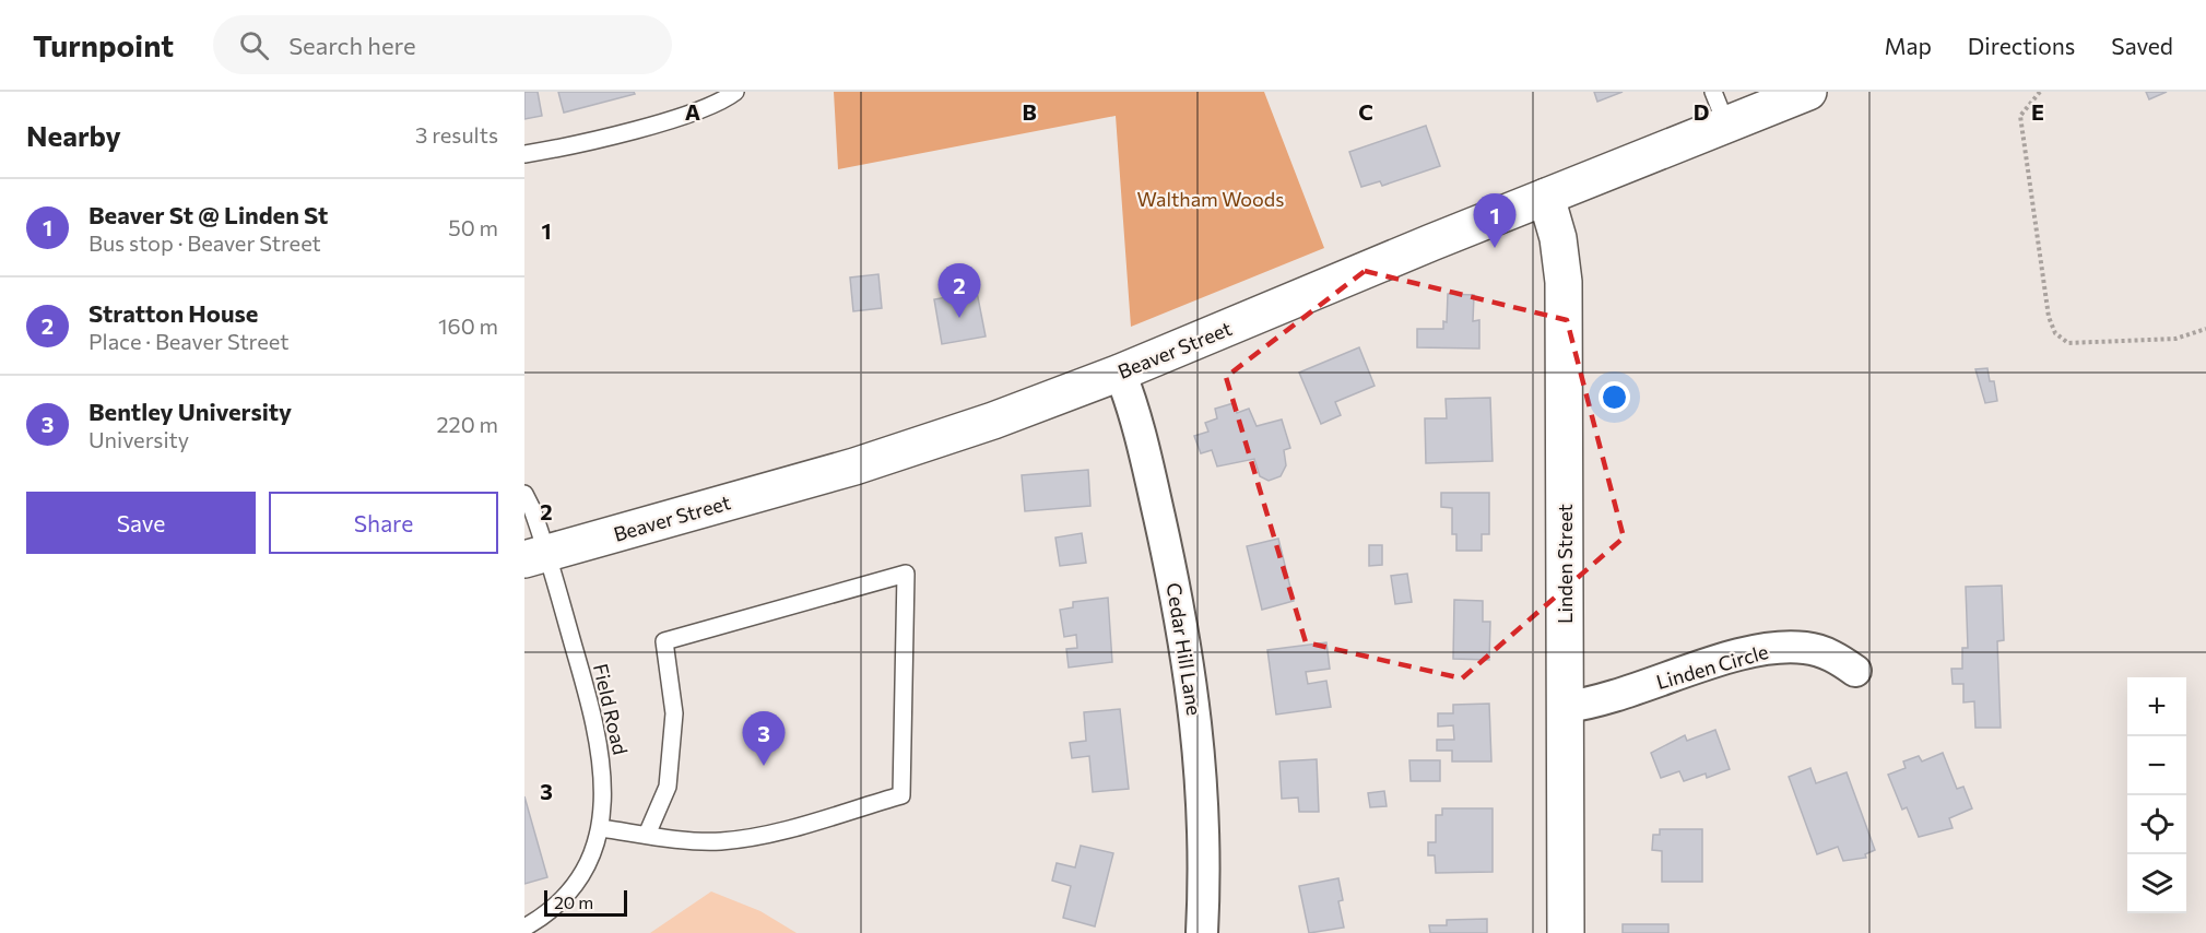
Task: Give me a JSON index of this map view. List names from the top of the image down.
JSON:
{
  "streets": {
    "main road": ["Beaver Street", "Linden Street"],
    "street": ["Cedar Hill Lane", "Linden Circle"],
    "lane": ["Field Road"]
  },
  "crossings": [
    ["Beaver Street", "Linden Street"],
    ["Beaver Street", "Cedar Hill Lane"],
    ["Beaver Street", "Field Road"],
    ["Linden Street", "Linden Circle"]
  ],
  "parks": ["Waltham Woods"],
  "scale_bar": "20 m",
  "page": {
    "header": "Turnpoint",
    "search": "Search here",
    "nav": ["Map", "Directions", "Saved"],
    "heading": ["Nearby", "3 results"],
    "list": [
      {
        "mark": "1",
        "name": "Beaver St @ Linden St",
        "note": "Bus stop · Beaver Street",
        "value": "50 m"
      },
      {
        "mark": "2",
        "name": "Stratton House",
        "note": "Place · Beaver Street",
        "value": "160 m"
      },
      {
        "mark": "3",
        "name": "Bentley University",
        "note": "University",
        "value": "220 m"
      }
    ],
    "pins": ["1", "2", "3"],
    "buttons": ["Save", "Share"],
    "map_buttons": ["+", "−"],
    "scale": "20 m"
  },
  "grid": {
    "columns": [
      "A",
      "B",
      "C",
      "D",
      "E"
    ],
    "rows": ["1", "2", "3"]
  }
}
